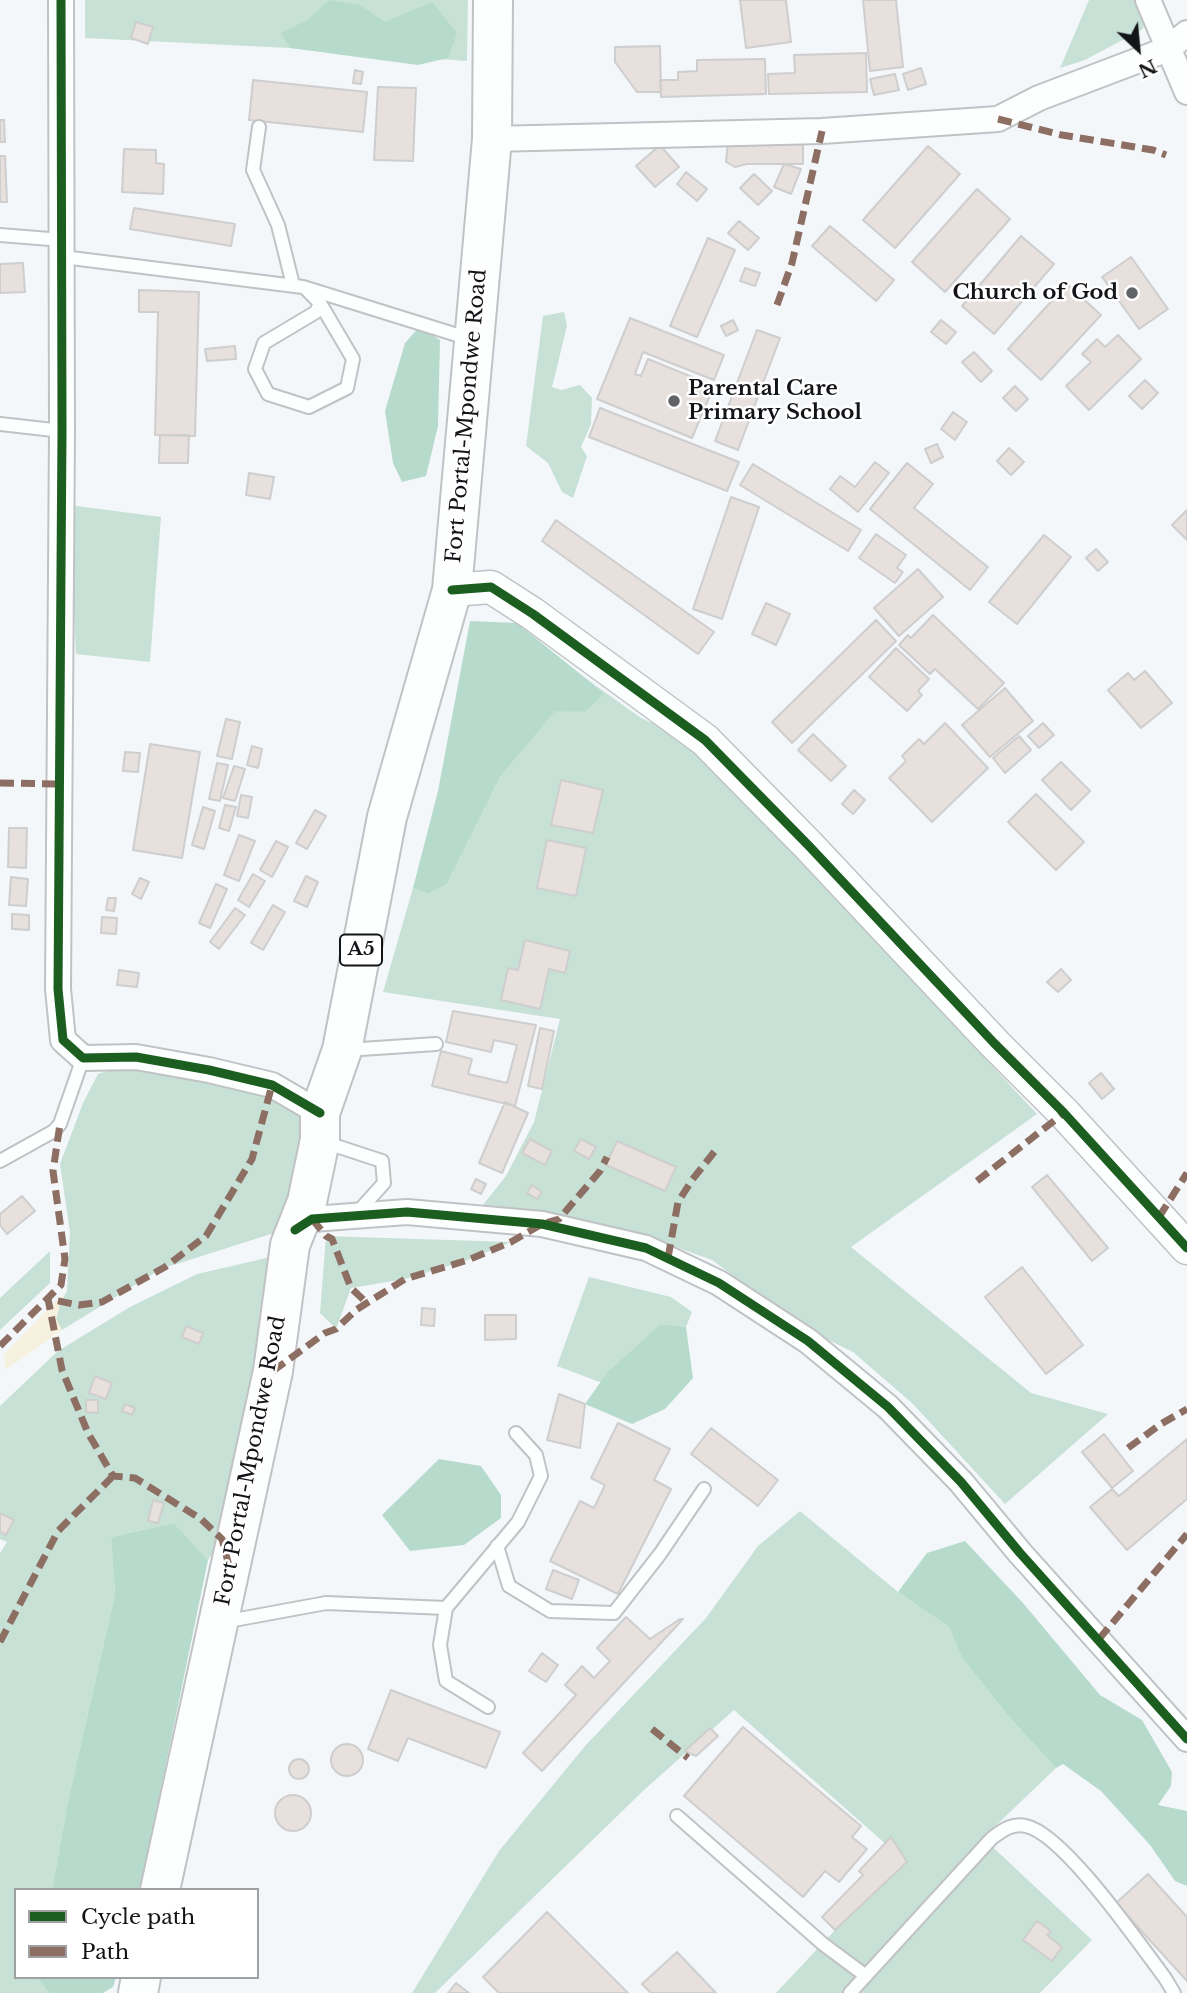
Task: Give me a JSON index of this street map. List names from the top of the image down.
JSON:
{
  "streets": {
    "highway": ["Fort Portal-Mpondwe Road", "A5"]
  },
  "places": ["Church of God", "Parental Care Primary School"],
  "legend": ["Cycle path", "Path"],
  "north": "bottom right"
}
